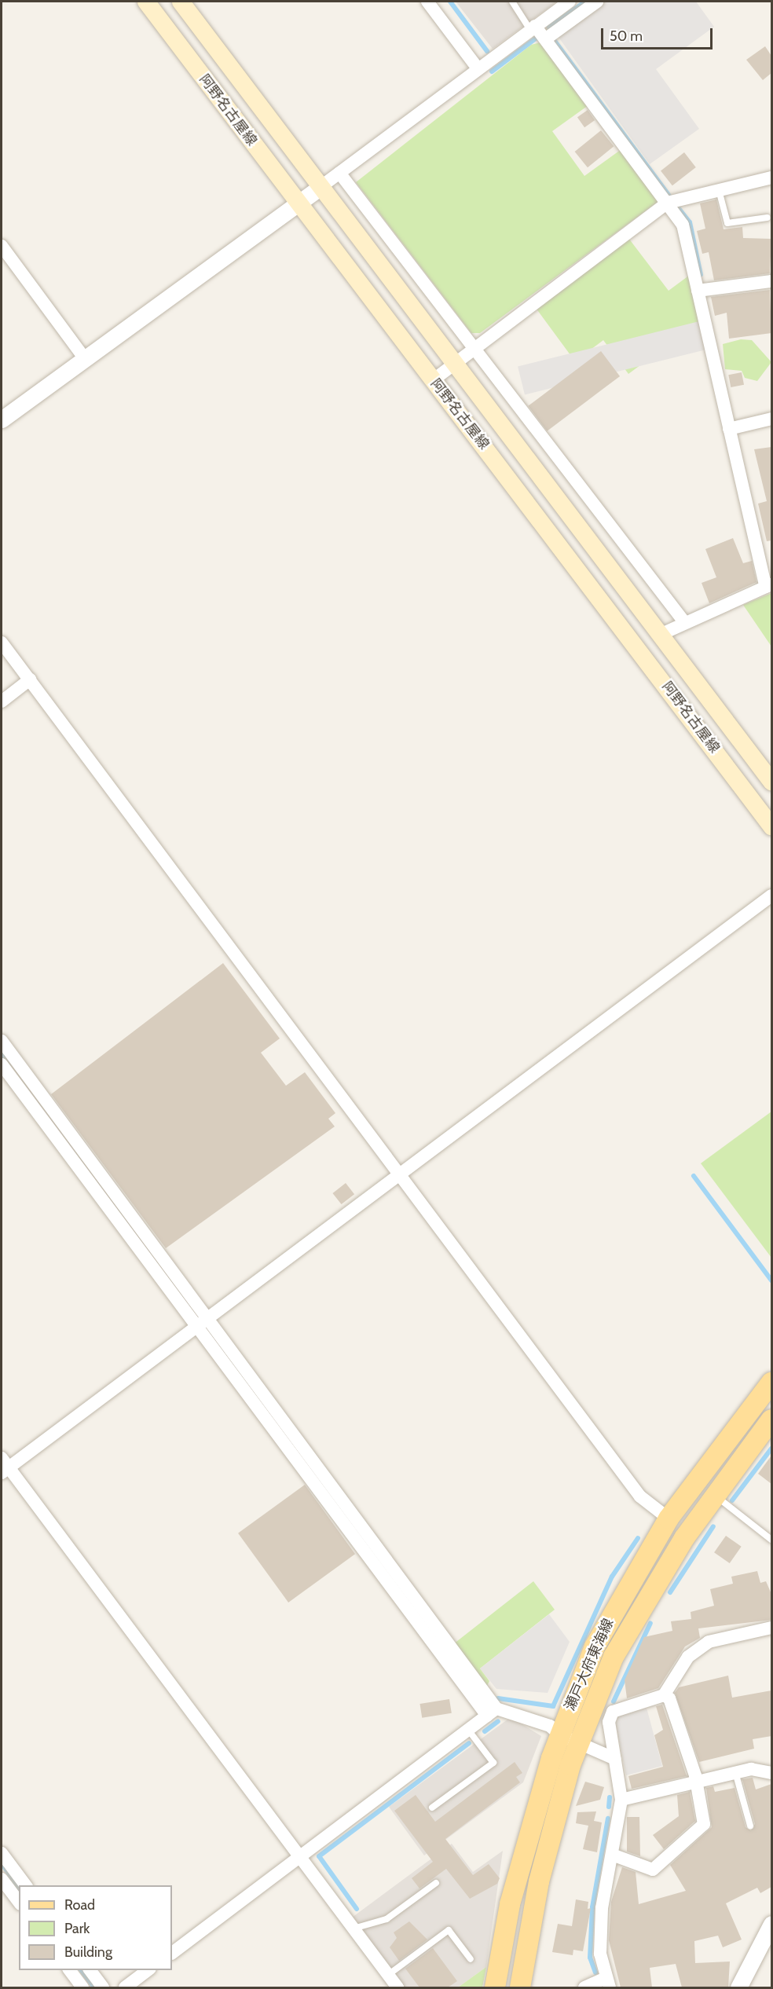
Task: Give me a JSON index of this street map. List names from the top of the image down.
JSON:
{
  "streets": {
    "main road": ["阿野名古屋線", "瀬戸大府東海線"]
  },
  "legend": ["Road", "Park", "Building"],
  "scale_bar": "50 m"
}
